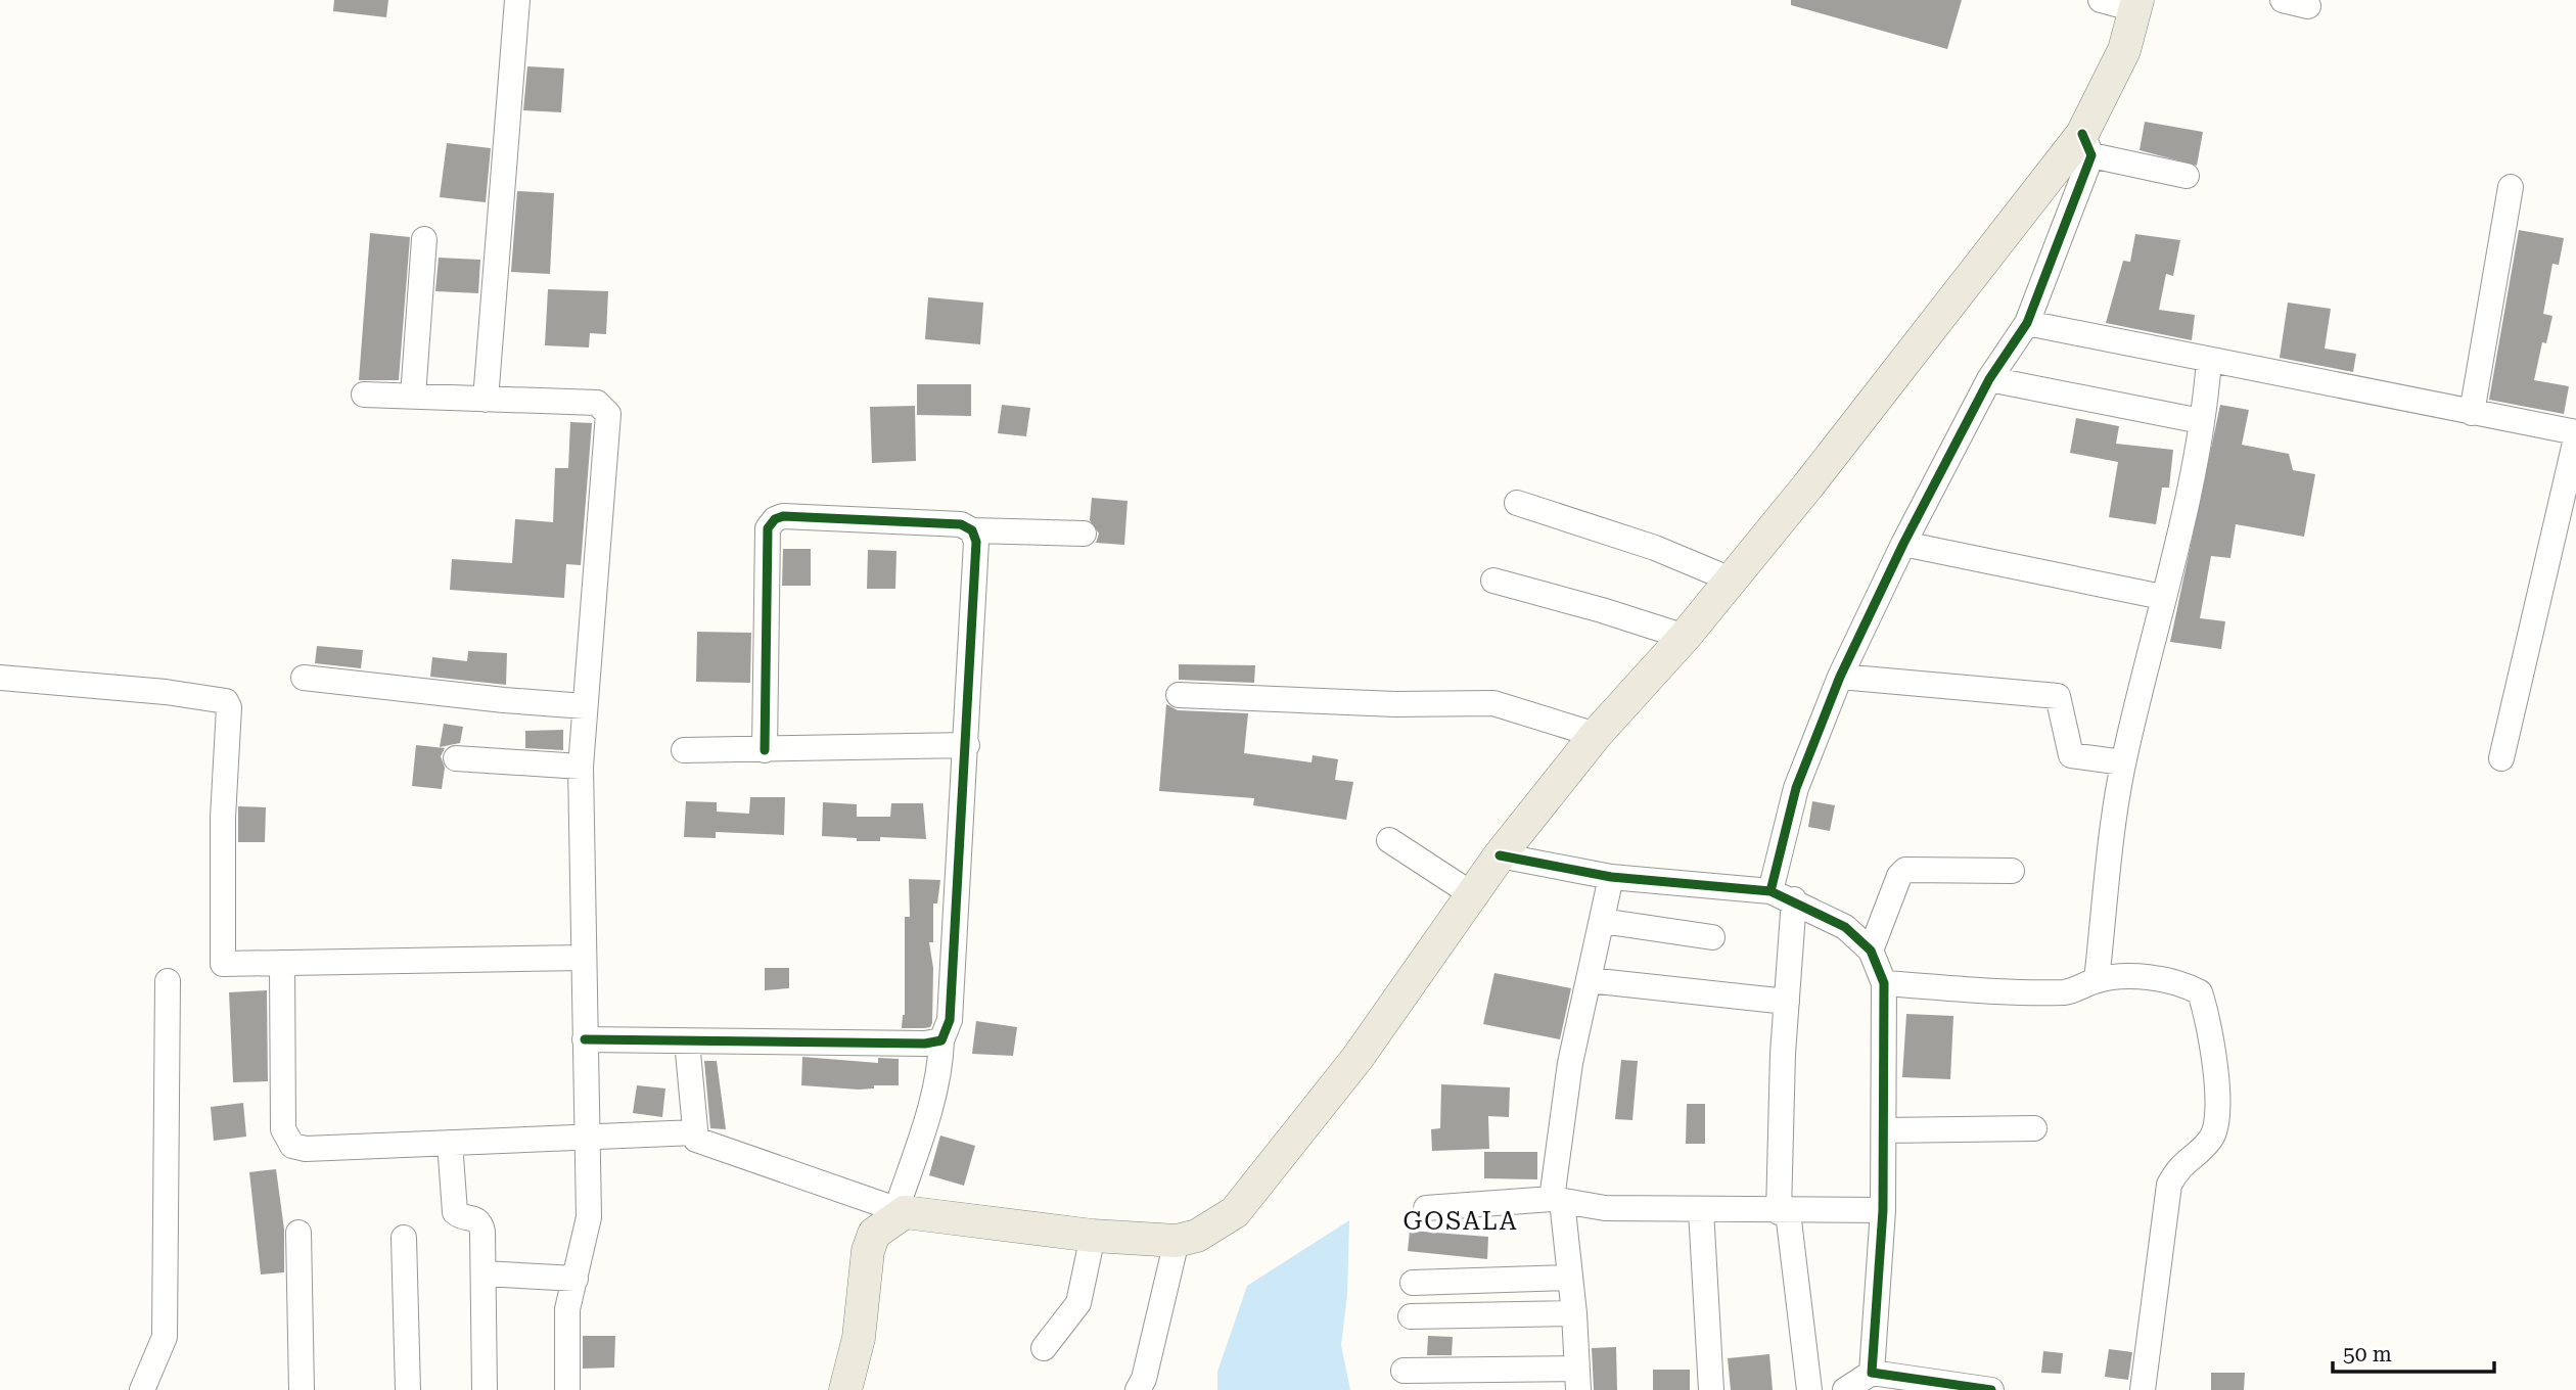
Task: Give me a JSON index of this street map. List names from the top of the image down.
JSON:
{
  "districts": ["GOSALA"],
  "scale_bar": "50 m"
}
